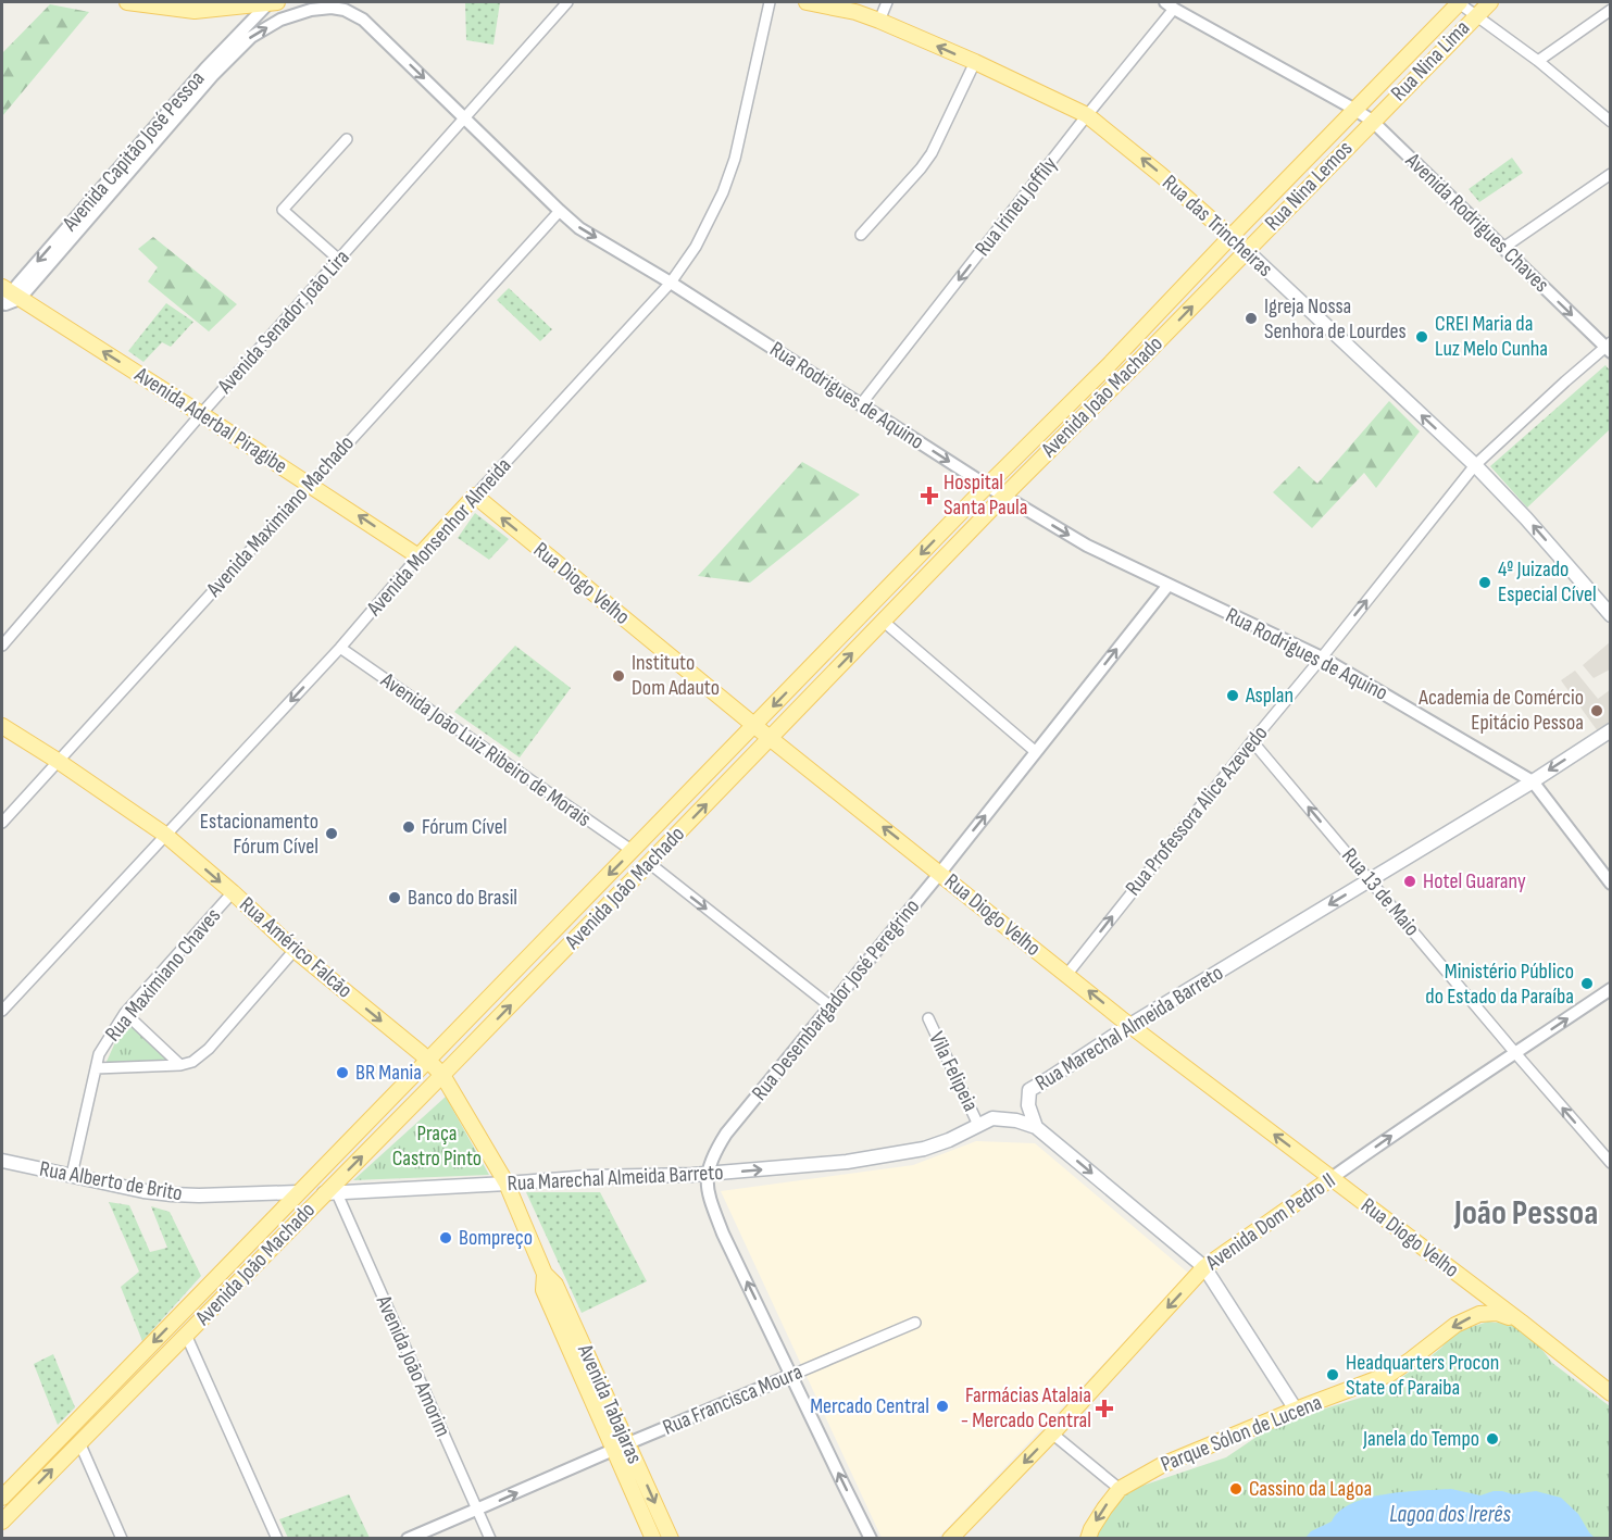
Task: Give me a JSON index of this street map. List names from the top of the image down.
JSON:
{
  "streets": {
    "main road": [
      "Rua Nina Lima",
      "Rua Nina Lemos",
      "Rua das Trincheiras",
      "Avenida João Machado",
      "Avenida Aderbal Piragibe",
      "Avenida Monsenhor Almeida",
      "Rua Diogo Velho",
      "Rua Américo Falcão",
      "Rua Marechal Almeida Barreto",
      "Rua Alberto de Brito",
      "Avenida Dom Pedro II",
      "Avenida Tabajaras",
      "Parque Sólon de Lucena"
    ],
    "street": [
      "Avenida Capitão José Pessoa",
      "Rua Irineu Joffily",
      "Avenida Rodrigues Chaves",
      "Avenida Senador João Lira",
      "Rua Rodrigues de Aquino",
      "Avenida Maximiano Machado",
      "Avenida João Luiz Ribeiro de Morais",
      "Rua Professora Alice Azevedo",
      "Rua 13 de Maio",
      "Rua Maximiano Chaves",
      "Rua Desembargador José Peregrino",
      "Vila Felipeia",
      "Avenida João Amorim",
      "Rua Francisca Moura"
    ]
  },
  "crossings": [
    ["Rua Nina Lima", "Rua Nina Lemos"],
    ["Rua Nina Lima", "Avenida Rodrigues Chaves"],
    ["Avenida Capitão José Pessoa", "Rua Rodrigues de Aquino"],
    ["Avenida Capitão José Pessoa", "Avenida Aderbal Piragibe"],
    ["Rua Nina Lemos", "Avenida Rodrigues Chaves"],
    ["Rua Nina Lemos", "Rua das Trincheiras"],
    ["Rua Nina Lemos", "Avenida João Machado"],
    ["Rua Irineu Joffily", "Rua das Trincheiras"],
    ["Rua Irineu Joffily", "Rua Rodrigues de Aquino"],
    ["Avenida Rodrigues Chaves", "Rua Professora Alice Azevedo"],
    ["Rua das Trincheiras", "Avenida João Machado"],
    ["Rua das Trincheiras", "Rua Professora Alice Azevedo"],
    ["Avenida Senador João Lira", "Rua Rodrigues de Aquino"],
    ["Avenida Senador João Lira", "Avenida Aderbal Piragibe"],
    ["Rua Rodrigues de Aquino", "Avenida João Machado"],
    ["Rua Rodrigues de Aquino", "Avenida Maximiano Machado"],
    ["Rua Rodrigues de Aquino", "Avenida Monsenhor Almeida"],
    ["Rua Rodrigues de Aquino", "Rua Professora Alice Azevedo"],
    ["Rua Rodrigues de Aquino", "Rua Desembargador José Peregrino"],
    ["Rua Rodrigues de Aquino", "Rua Marechal Almeida Barreto"],
    ["Avenida João Machado", "Rua Diogo Velho"],
    ["Avenida João Machado", "Avenida João Luiz Ribeiro de Morais"],
    ["Avenida João Machado", "Rua Américo Falcão"],
    ["Avenida João Machado", "Rua Marechal Almeida Barreto"],
    ["Avenida João Machado", "Rua Alberto de Brito"],
    ["Avenida João Machado", "Avenida João Amorim"],
    ["Avenida João Machado", "Avenida Tabajaras"],
    ["Avenida Aderbal Piragibe", "Avenida Maximiano Machado"],
    ["Avenida Aderbal Piragibe", "Avenida Monsenhor Almeida"],
    ["Avenida Maximiano Machado", "Rua Américo Falcão"],
    ["Avenida Monsenhor Almeida", "Rua Diogo Velho"],
    ["Avenida Monsenhor Almeida", "Avenida João Luiz Ribeiro de Morais"],
    ["Avenida Monsenhor Almeida", "Rua Américo Falcão"],
    ["Rua Diogo Velho", "Rua Professora Alice Azevedo"],
    ["Rua Diogo Velho", "Rua Desembargador José Peregrino"],
    ["Rua Diogo Velho", "Rua Marechal Almeida Barreto"],
    ["Rua Diogo Velho", "Avenida Dom Pedro II"],
    ["Rua Diogo Velho", "Parque Sólon de Lucena"],
    ["Rua Professora Alice Azevedo", "Rua 13 de Maio"],
    ["Rua 13 de Maio", "Rua Marechal Almeida Barreto"],
    ["Rua 13 de Maio", "Avenida Dom Pedro II"],
    ["Rua Américo Falcão", "Rua Maximiano Chaves"],
    ["Rua Américo Falcão", "Avenida Tabajaras"],
    ["Rua Maximiano Chaves", "Rua Alberto de Brito"],
    ["Rua Desembargador José Peregrino", "Rua Marechal Almeida Barreto"],
    ["Rua Marechal Almeida Barreto", "Vila Felipeia"],
    ["Rua Marechal Almeida Barreto", "Avenida João Amorim"],
    ["Rua Marechal Almeida Barreto", "Avenida Tabajaras"],
    ["Avenida João Amorim", "Rua Francisca Moura"],
    ["Rua Francisca Moura", "Avenida Tabajaras"]
  ],
  "one_way": [
    "Rua Irineu Joffily",
    "Avenida Rodrigues Chaves",
    "Rua das Trincheiras",
    "Rua Rodrigues de Aquino",
    "Avenida Aderbal Piragibe",
    "Rua Diogo Velho",
    "Rua Professora Alice Azevedo",
    "Rua 13 de Maio",
    "Rua Américo Falcão",
    "Rua Desembargador José Peregrino",
    "Parque Sólon de Lucena"
  ],
  "districts": ["João Pessoa"],
  "water": ["Lagoa dos Irerês"],
  "parks": ["Praça Castro Pinto"],
  "places": {
    "other": [
      "Igreja Nossa Senhora de Lourdes",
      "CREI Maria da Luz Melo Cunha",
      "4º Juizado Especial Cível",
      "Instituto Dom Adauto",
      "Asplan",
      "Academia de Comércio Epitácio Pessoa",
      "Fórum Cível",
      "Estacionamento Fórum Cível",
      "Hotel Guarany",
      "Banco do Brasil",
      "Ministério Público do Estado da Paraíba",
      "BR Mania",
      "Bompreço",
      "Headquarters Procon State of Paraiba",
      "Mercado Central",
      "Janela do Tempo",
      "Cassino da Lagoa"
    ],
    "health": ["Hospital Santa Paula", "Farmácias Atalaia - Mercado Central"]
  }
}
